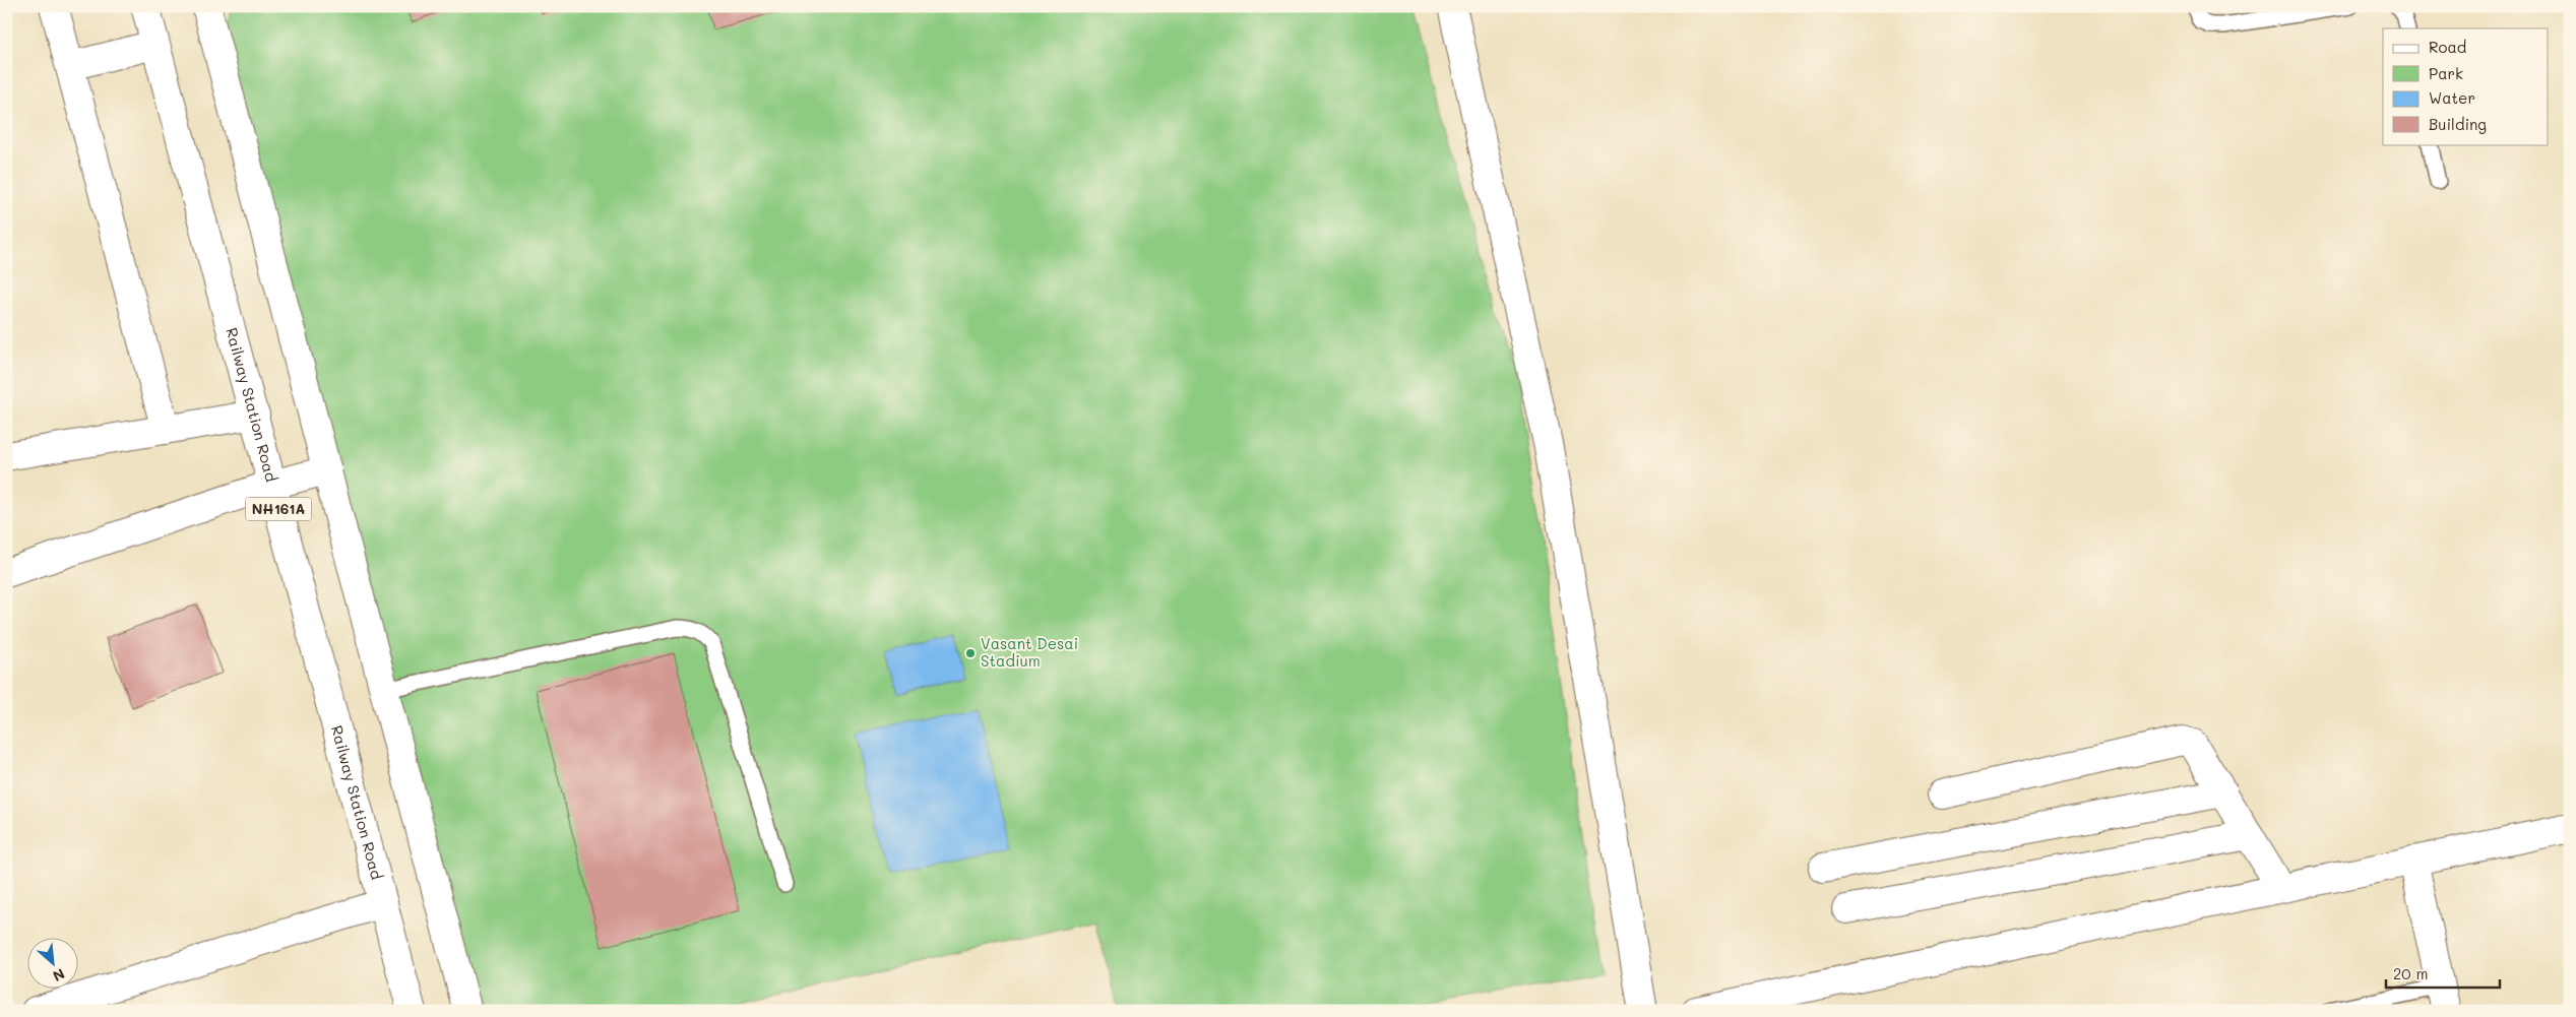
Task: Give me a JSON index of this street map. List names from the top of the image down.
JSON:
{
  "streets": {
    "main road": ["Railway Station Road", "NH161A"]
  },
  "places": ["Vasant Desai Stadium"],
  "legend": [
    "Road",
    "Park",
    "Water",
    "Building"
  ],
  "scale_bar": "20 m",
  "north": "bottom right"
}
